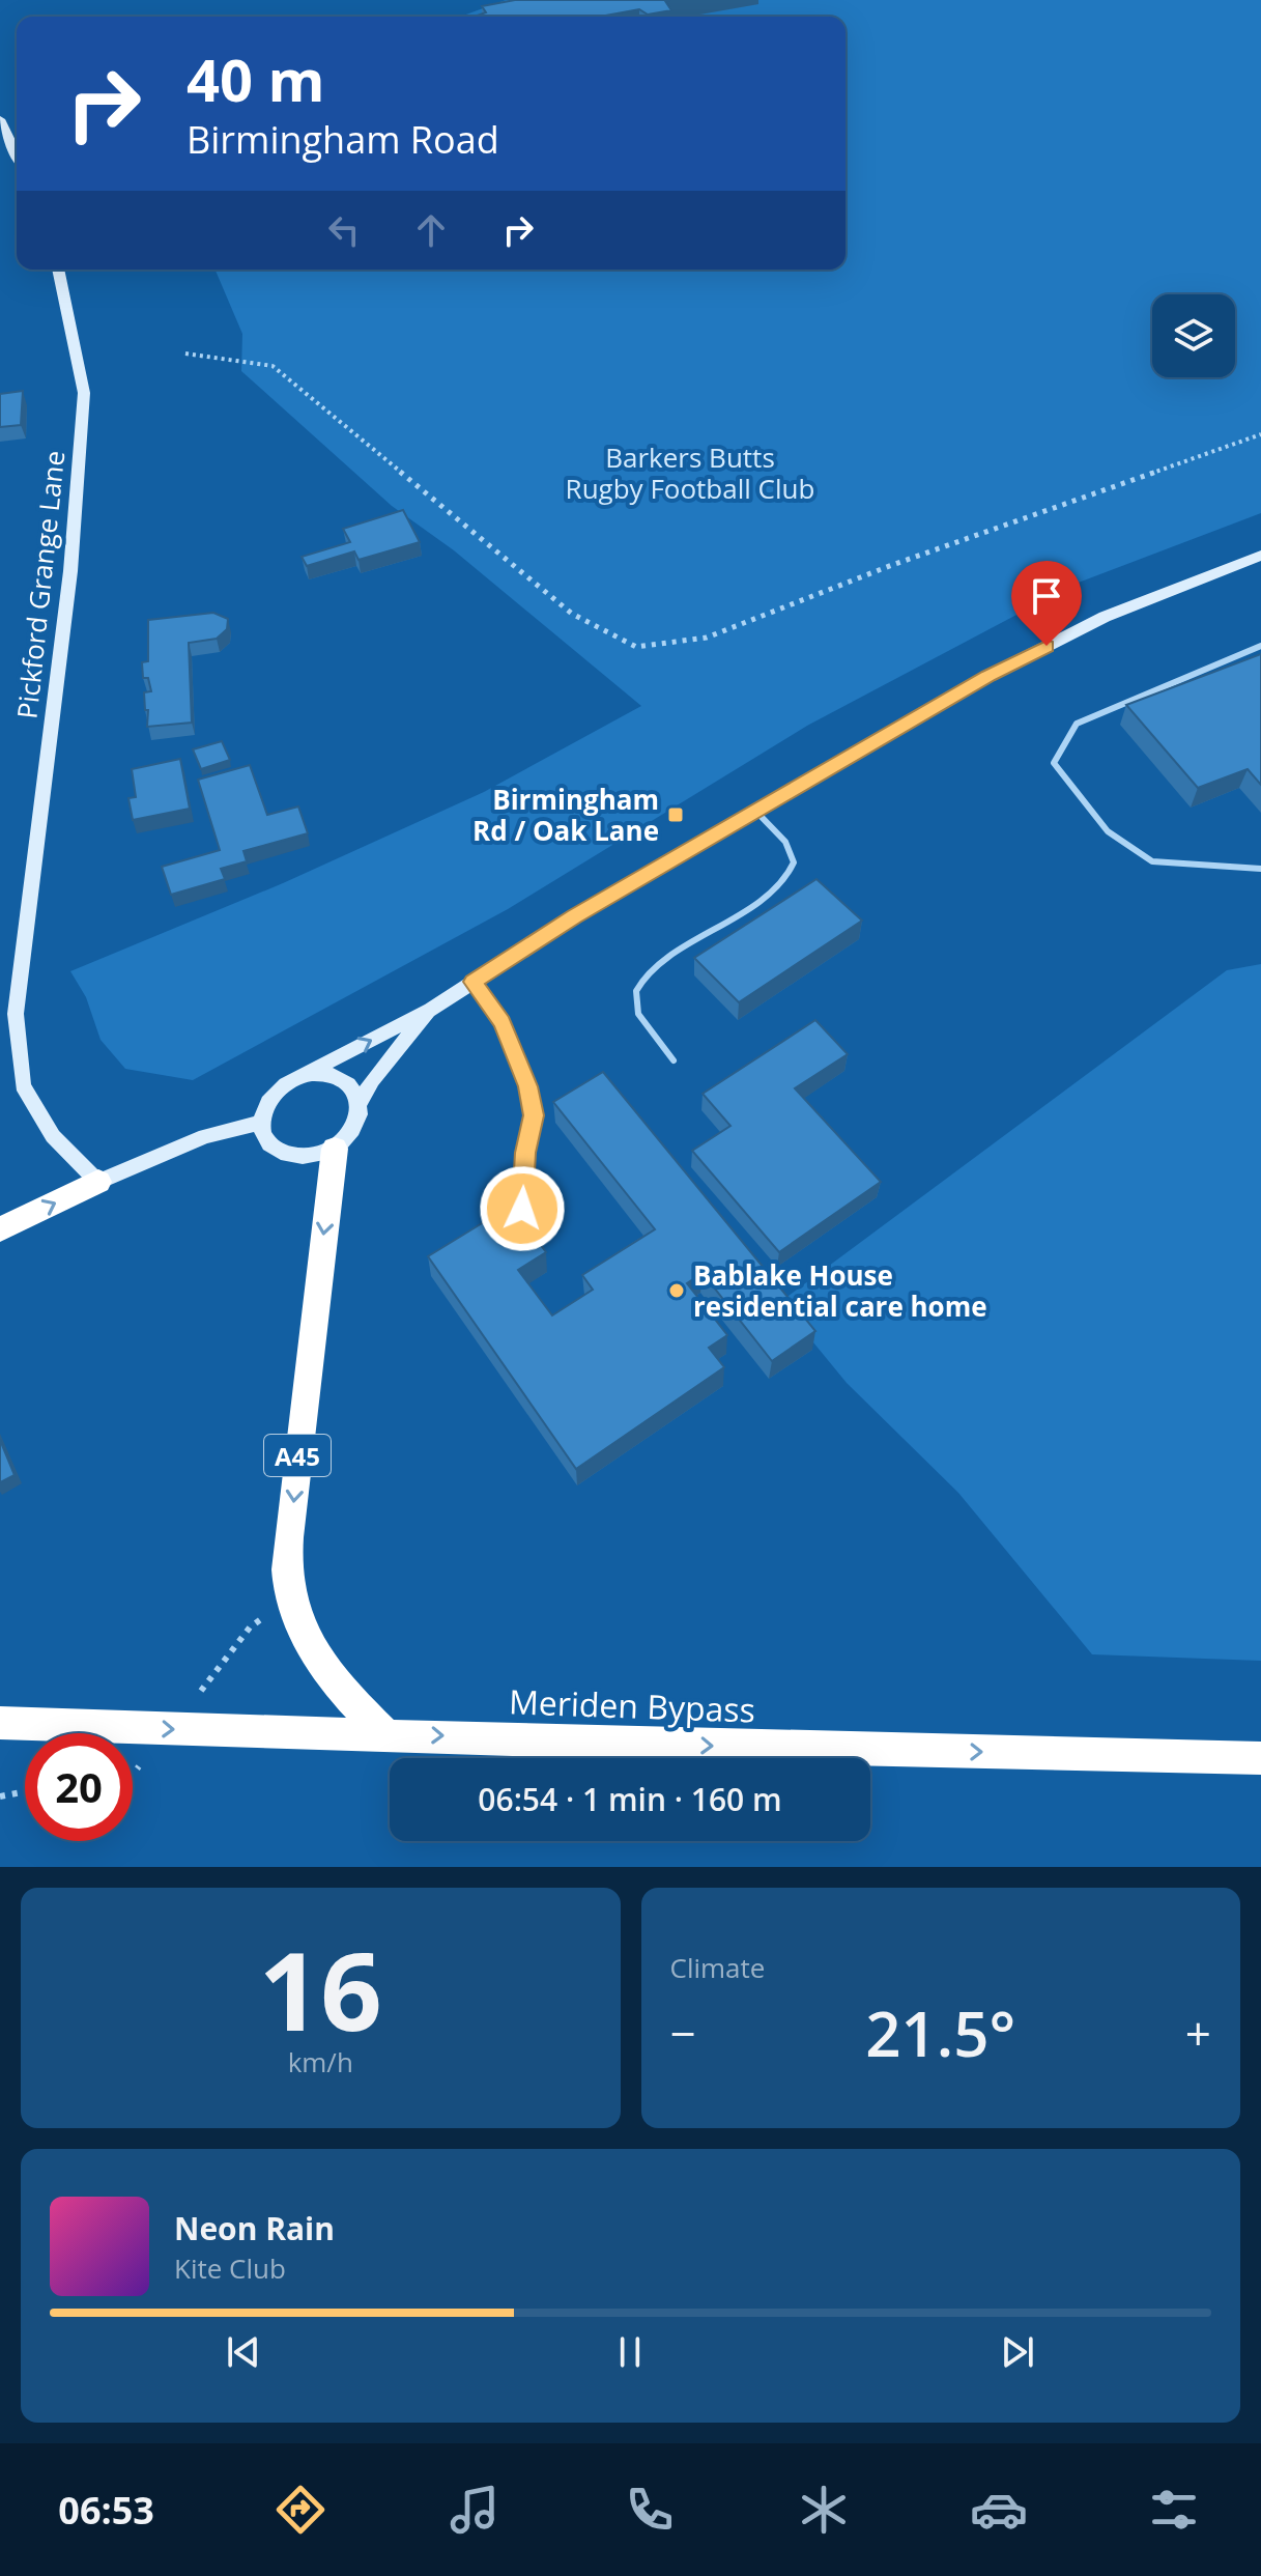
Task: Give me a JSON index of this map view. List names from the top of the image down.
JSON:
{
  "streets": {
    "highway": ["A45", "Meriden Bypass"],
    "main road": ["Pickford Grange Lane"]
  },
  "crossings": [
    ["A45", "Meriden Bypass"]
  ],
  "one_way": ["Meriden Bypass"],
  "parks": ["Barkers Butts Rugby Football Club"],
  "places": {
    "transit": ["Birmingham Rd / Oak Lane"],
    "other": ["Bablake House residential care home"]
  },
  "page": {
    "turn": ["40 m", "Birmingham Road"],
    "limit": "20",
    "trip": "06:54 · 1 min · 160 m",
    "tile": [
      ["16", "km/h"],
      "Climate"
    ],
    "heat": ["−", "21.5°", "+"],
    "song": ["Neon Rain", "Kite Club"],
    "tabs": "06:53"
  }
}
